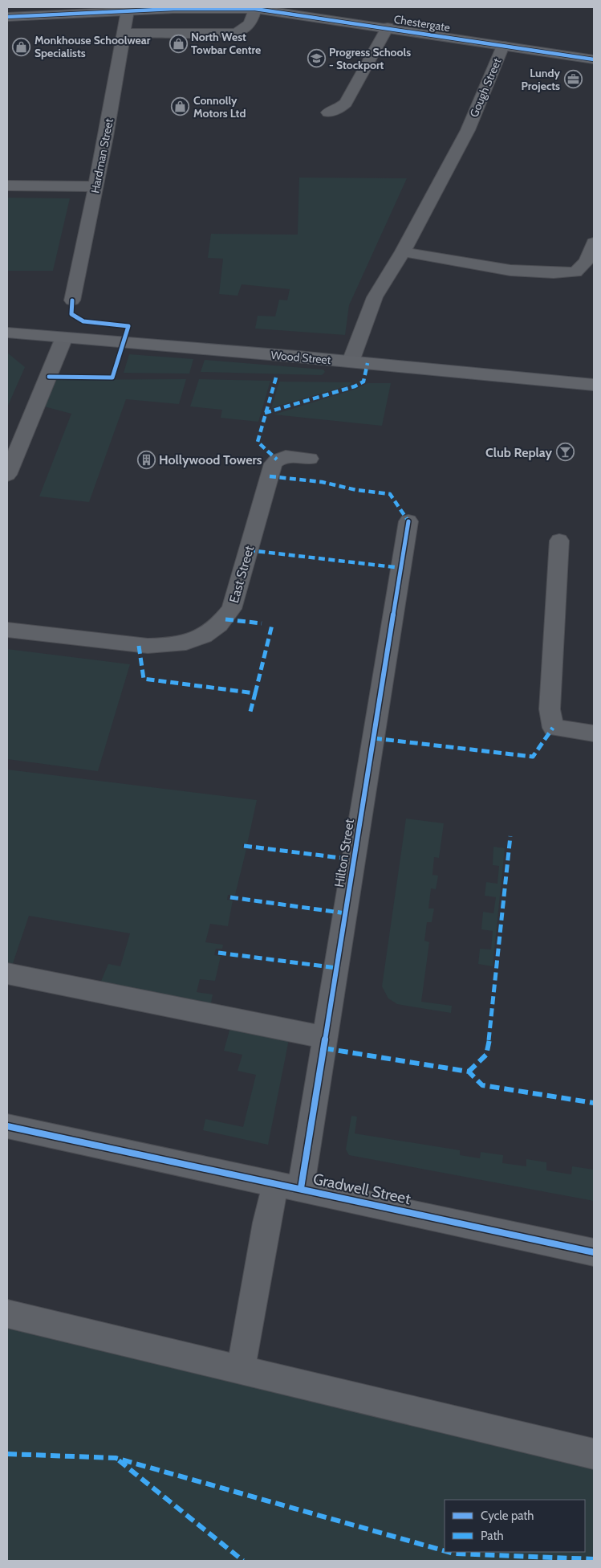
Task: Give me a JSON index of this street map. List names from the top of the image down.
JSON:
{
  "streets": {
    "main road": ["Chestergate", "Wood Street"],
    "street": [
      "Gough Street",
      "Hardman Street",
      "East Street",
      "Hilton Street",
      "Gradwell Street"
    ]
  },
  "crossings": [
    ["Chestergate", "Gough Street"],
    ["Chestergate", "Hardman Street"],
    ["Gough Street", "Wood Street"],
    ["Hilton Street", "Gradwell Street"]
  ],
  "places": {
    "shop": ["North West Towbar Centre", "Monkhouse Schoolwear Specialists", "Connolly Motors Ltd"],
    "school or university": ["Progress Schools - Stockport"],
    "office": ["Lundy Projects"],
    "bar": ["Club Replay"],
    "building": ["Hollywood Towers"]
  },
  "legend": ["Cycle path", "Path"]
}
